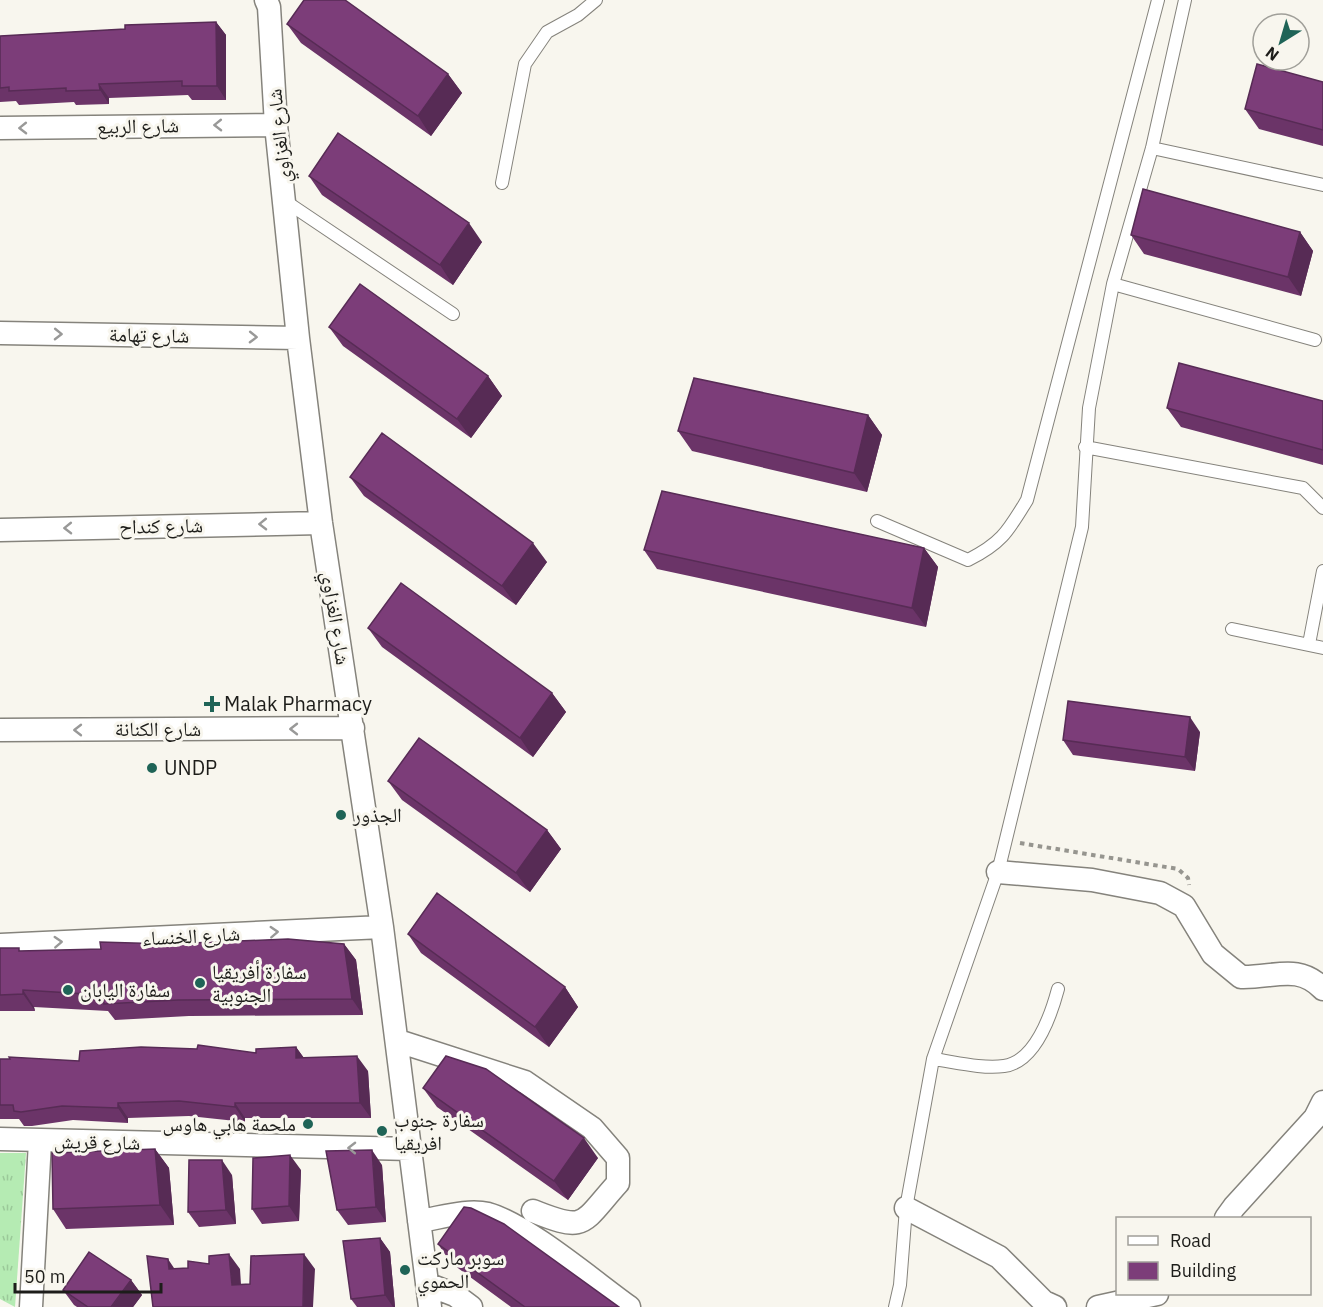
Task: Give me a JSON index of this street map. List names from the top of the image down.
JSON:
{
  "streets": {
    "street": [
      "شارع الربيع",
      "شارع الغزاوي",
      "شارع تهامة",
      "شارع كنداح",
      "شارع الكنانة",
      "شارع الخنساء",
      "شارع قريش"
    ]
  },
  "crossings": [
    ["شارع الربيع", "شارع الغزاوي"],
    ["شارع الغزاوي", "شارع تهامة"],
    ["شارع الغزاوي", "شارع كنداح"],
    ["شارع الغزاوي", "شارع الكنانة"],
    ["شارع الغزاوي", "شارع الخنساء"],
    ["شارع الغزاوي", "شارع قريش"]
  ],
  "one_way": [
    "شارع الربيع",
    "شارع تهامة",
    "شارع كنداح",
    "شارع الكنانة",
    "شارع الخنساء",
    "شارع قريش"
  ],
  "places": {
    "health": ["Malak Pharmacy"],
    "other": [
      "UNDP",
      "الجذور",
      "سفارة أفريقيا الجنوبية",
      "سفارة اليابان",
      "ملحمة هابي هاوس",
      "سفارة جنوب افريقيا",
      "سوبر ماركت الحموي"
    ]
  },
  "legend": ["Road", "Building"],
  "scale_bar": "50 m",
  "north": "bottom left"
}
